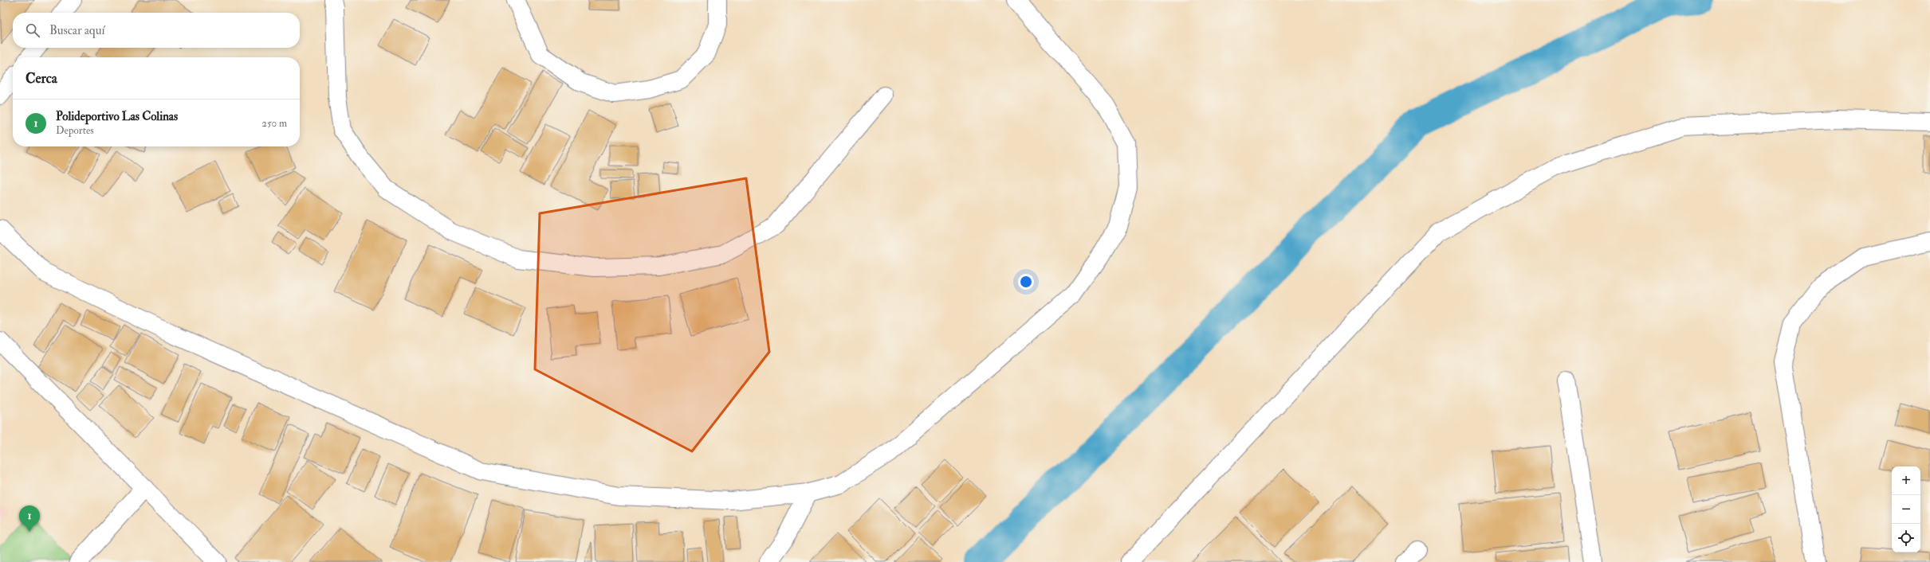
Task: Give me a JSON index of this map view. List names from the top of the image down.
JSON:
{
  "page": {
    "search": "Buscar aquí",
    "heading": "Cerca",
    "list": [
      {
        "mark": "1",
        "name": "Polideportivo Las Colinas",
        "note": "Deportes",
        "value": "250 m"
      }
    ],
    "map_buttons": ["+", "−"],
    "pins": "1"
  }
}
